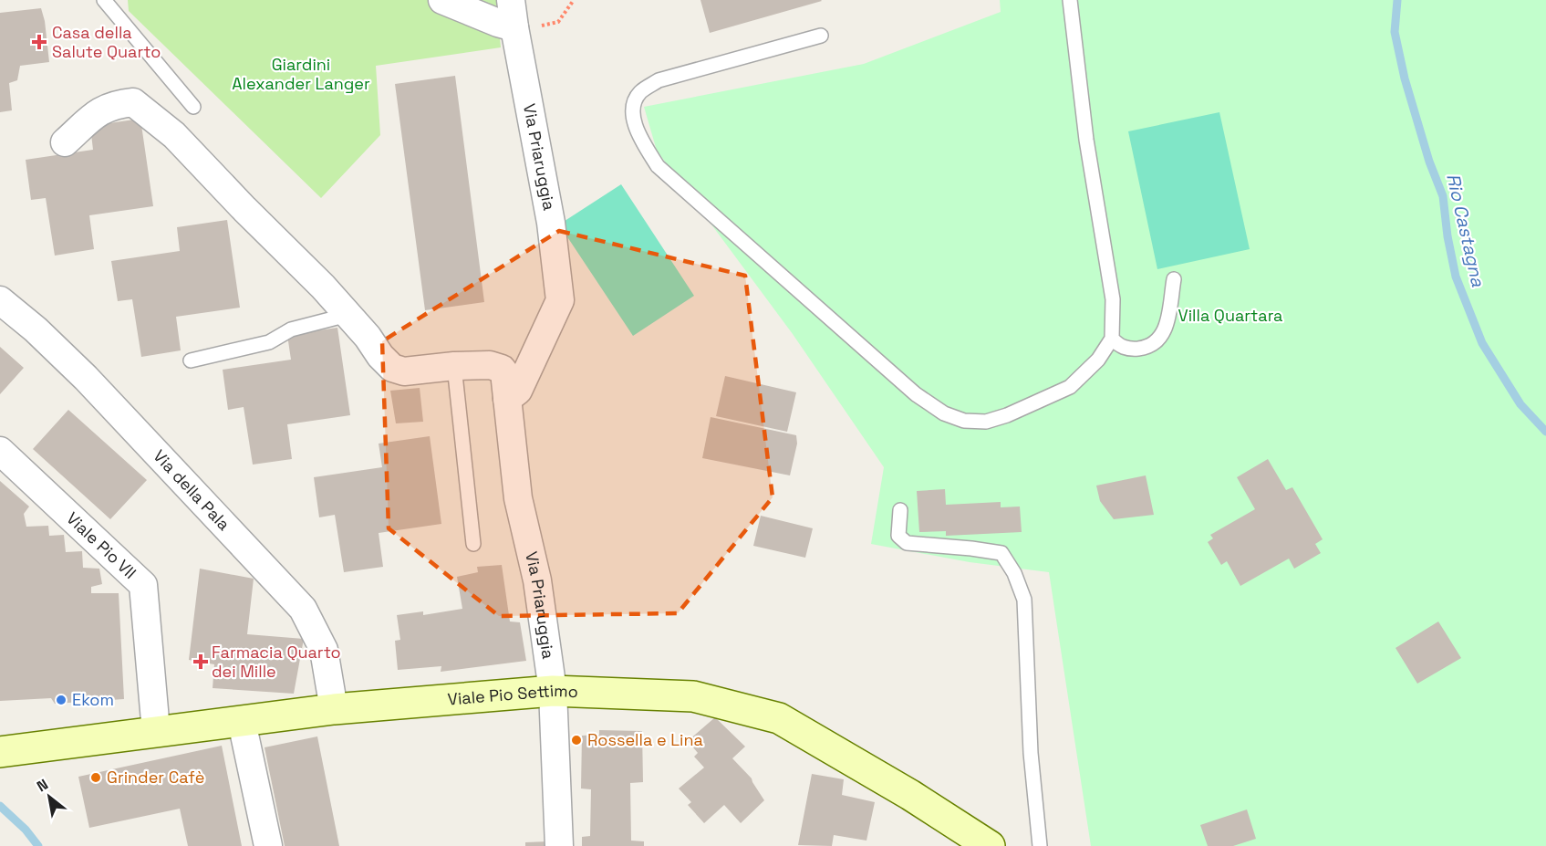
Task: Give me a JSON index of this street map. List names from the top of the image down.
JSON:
{
  "streets": {
    "street": [
      "Via Priaruggia",
      "Via della Pala",
      "Viale Pio VII",
      "Viale Pio Settimo"
    ]
  },
  "crossings": [
    ["Via Priaruggia", "Viale Pio Settimo"],
    ["Via della Pala", "Viale Pio Settimo"],
    ["Viale Pio VII", "Viale Pio Settimo"]
  ],
  "water": ["Rio Castagna"],
  "parks": ["Giardini Alexander Langer", "Villa Quartara"],
  "places": {
    "health": ["Casa della Salute Quarto", "Farmacia Quarto dei Mille"],
    "other": ["Ekom", "Rossella e Lina", "Grinder Cafè"]
  },
  "north": "top left"
}
